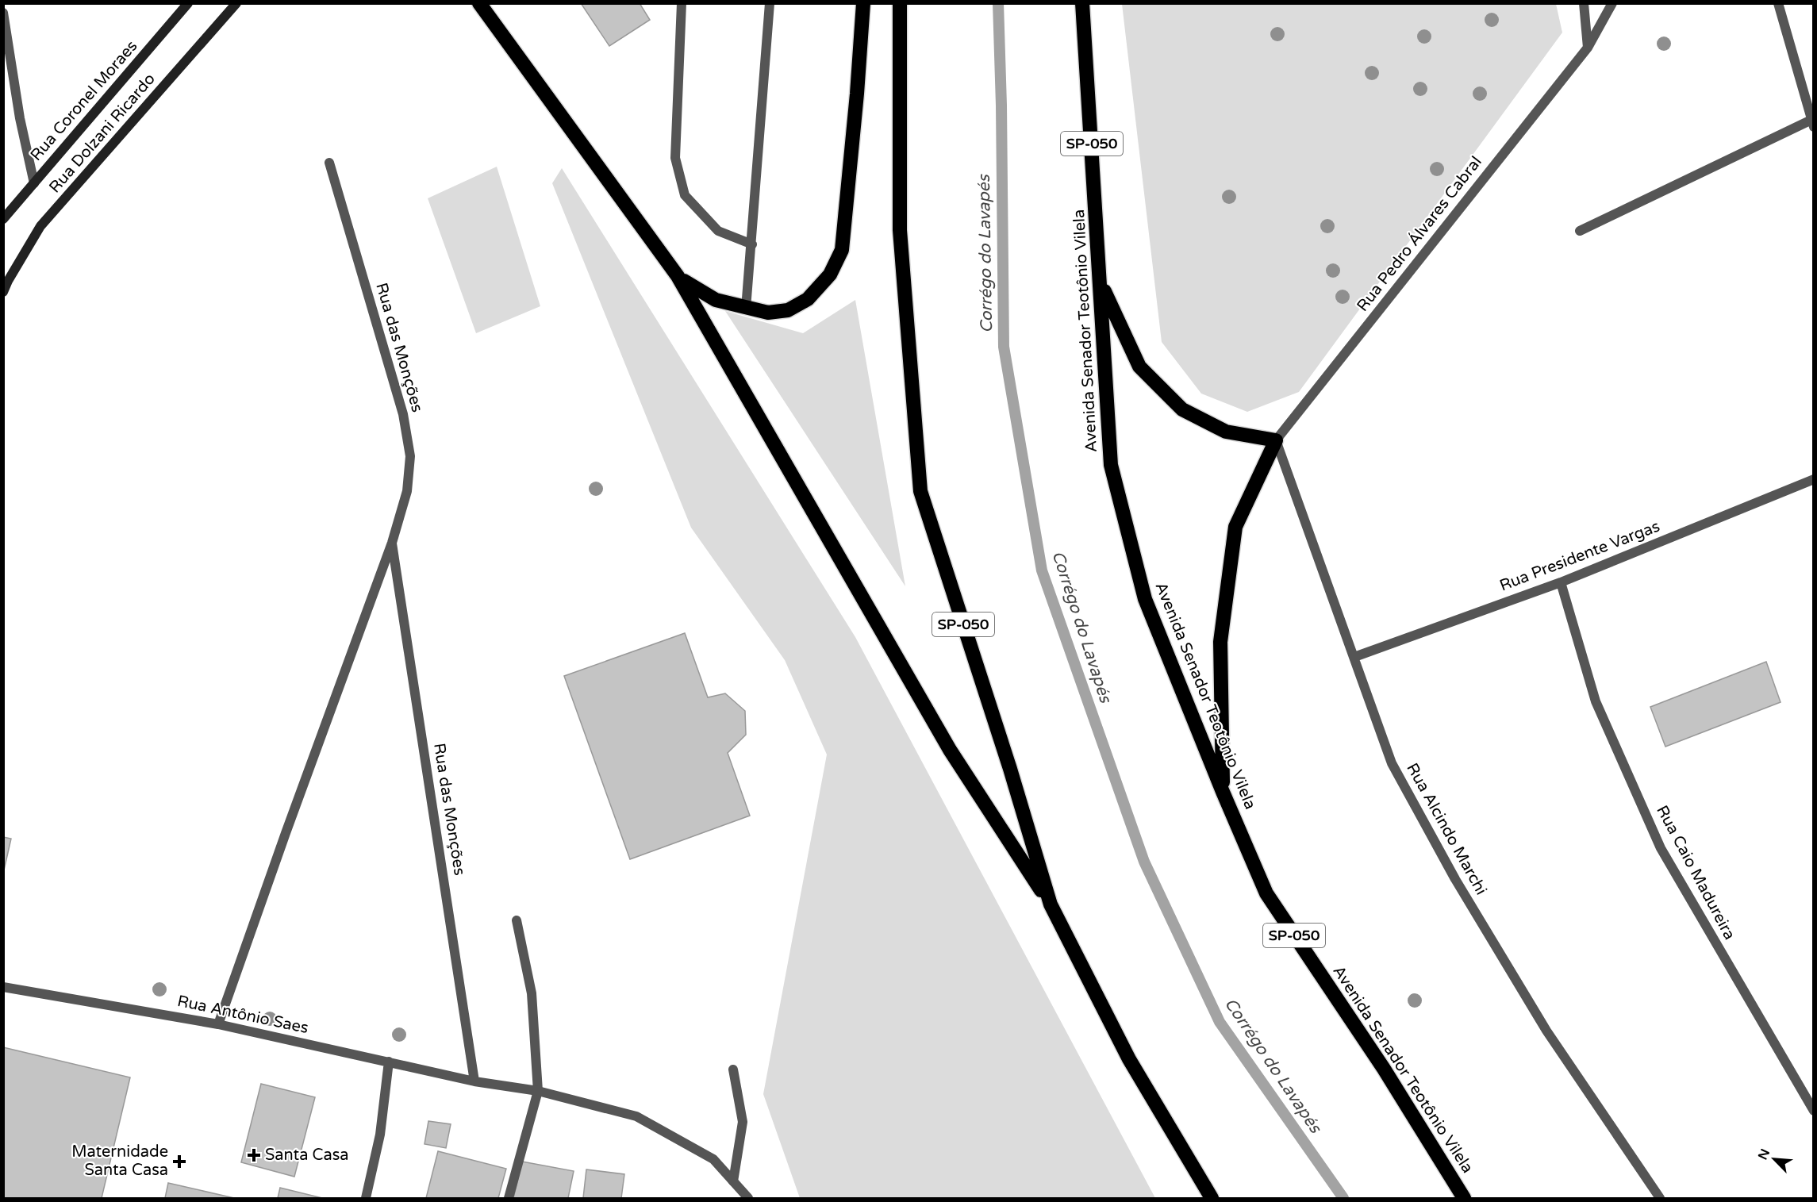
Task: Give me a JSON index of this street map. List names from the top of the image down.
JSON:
{
  "streets": {
    "highway": ["SP-050", "Avenida Senador Teotônio Vilela"],
    "main road": ["Rua Coronel Moraes", "Rua Dolzani Ricardo"],
    "street": [
      "Rua Pedro Álvares Cabral",
      "Rua das Monções",
      "Rua Presidente Vargas",
      "Rua Alcindo Marchi",
      "Rua Caio Madureira",
      "Rua Antônio Saes"
    ]
  },
  "crossings": [
    ["Rua Pedro Álvares Cabral", "Rua Alcindo Marchi"],
    ["Rua das Monções", "Rua Antônio Saes"],
    ["Rua Presidente Vargas", "Rua Alcindo Marchi"],
    ["Rua Presidente Vargas", "Rua Caio Madureira"]
  ],
  "water": ["Corrégo do Lavapés"],
  "places": {
    "health": ["Santa Casa", "Maternidade Santa Casa"]
  },
  "north": "top left"
}
